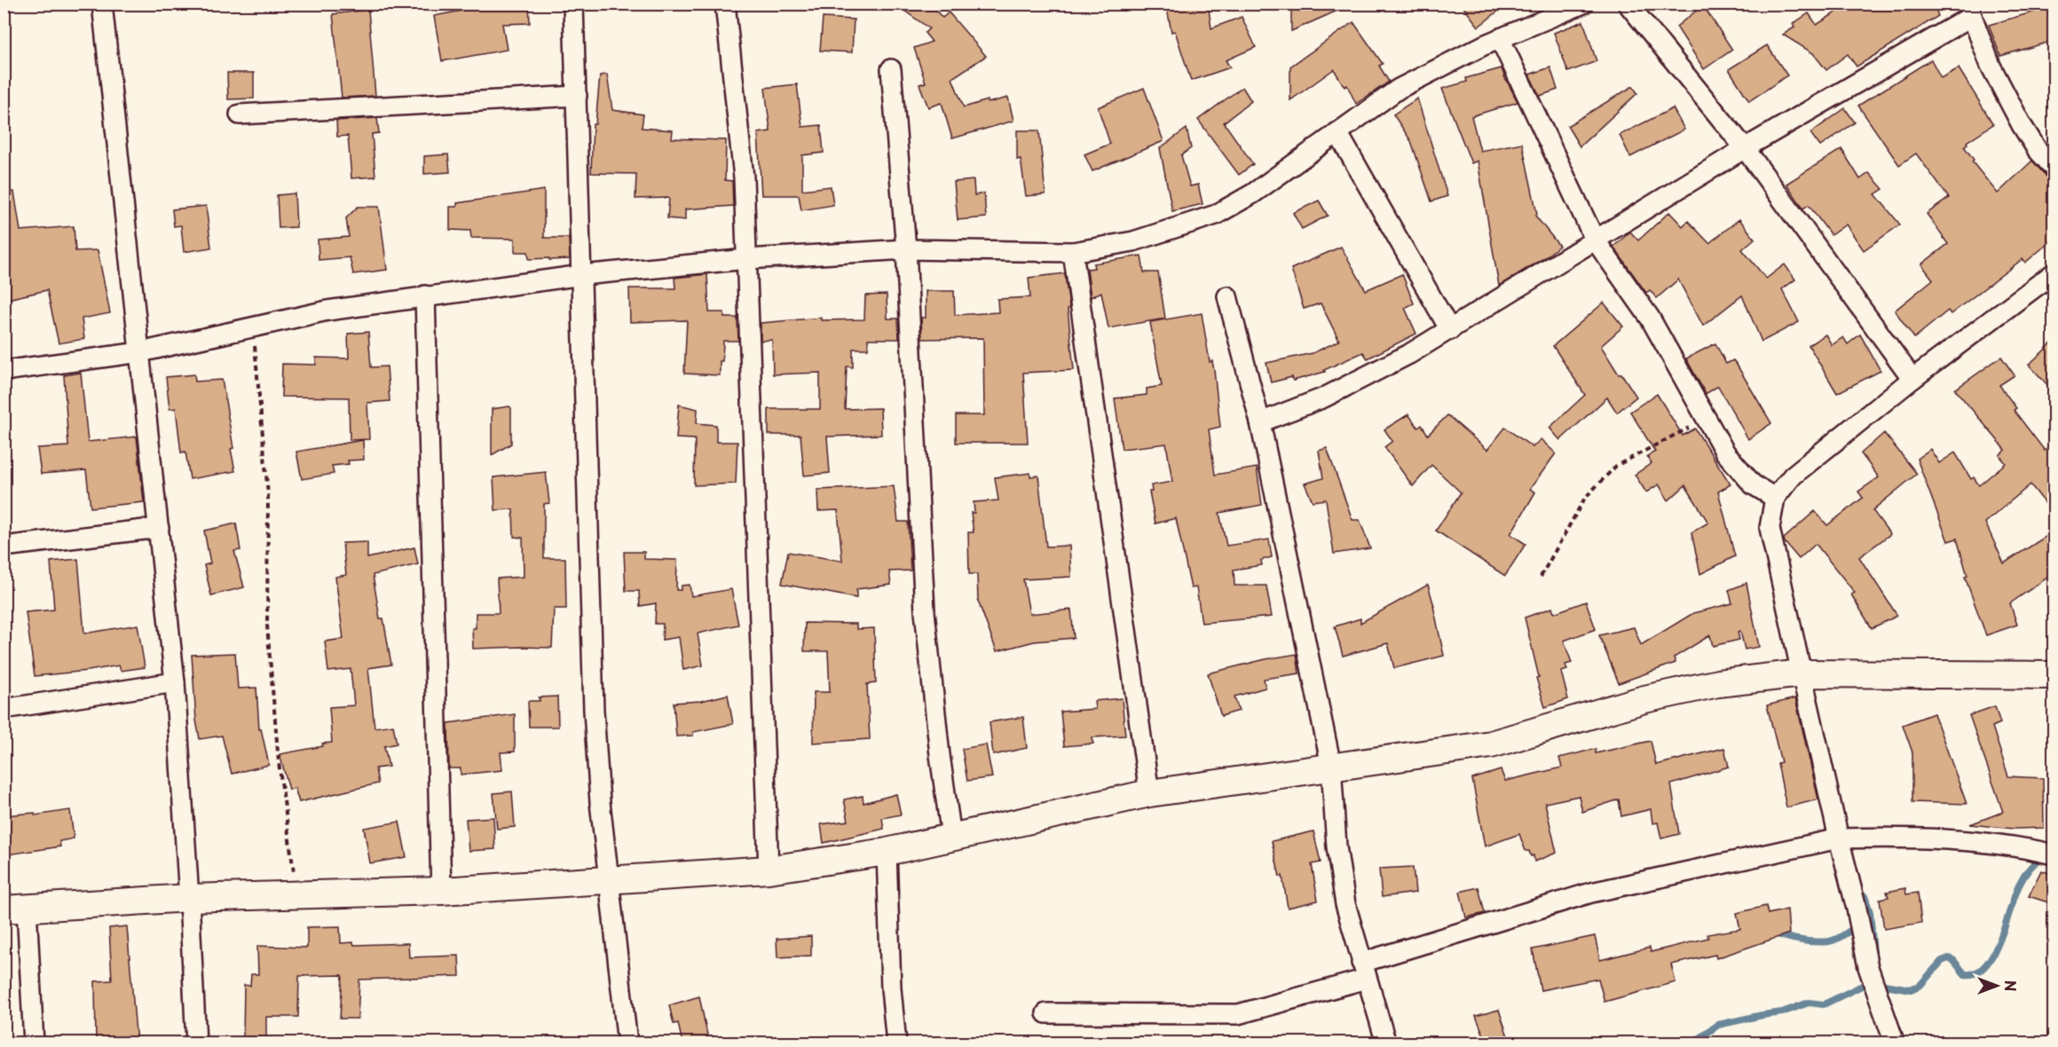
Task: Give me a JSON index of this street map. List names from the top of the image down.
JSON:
{
  "north": "right"
}
